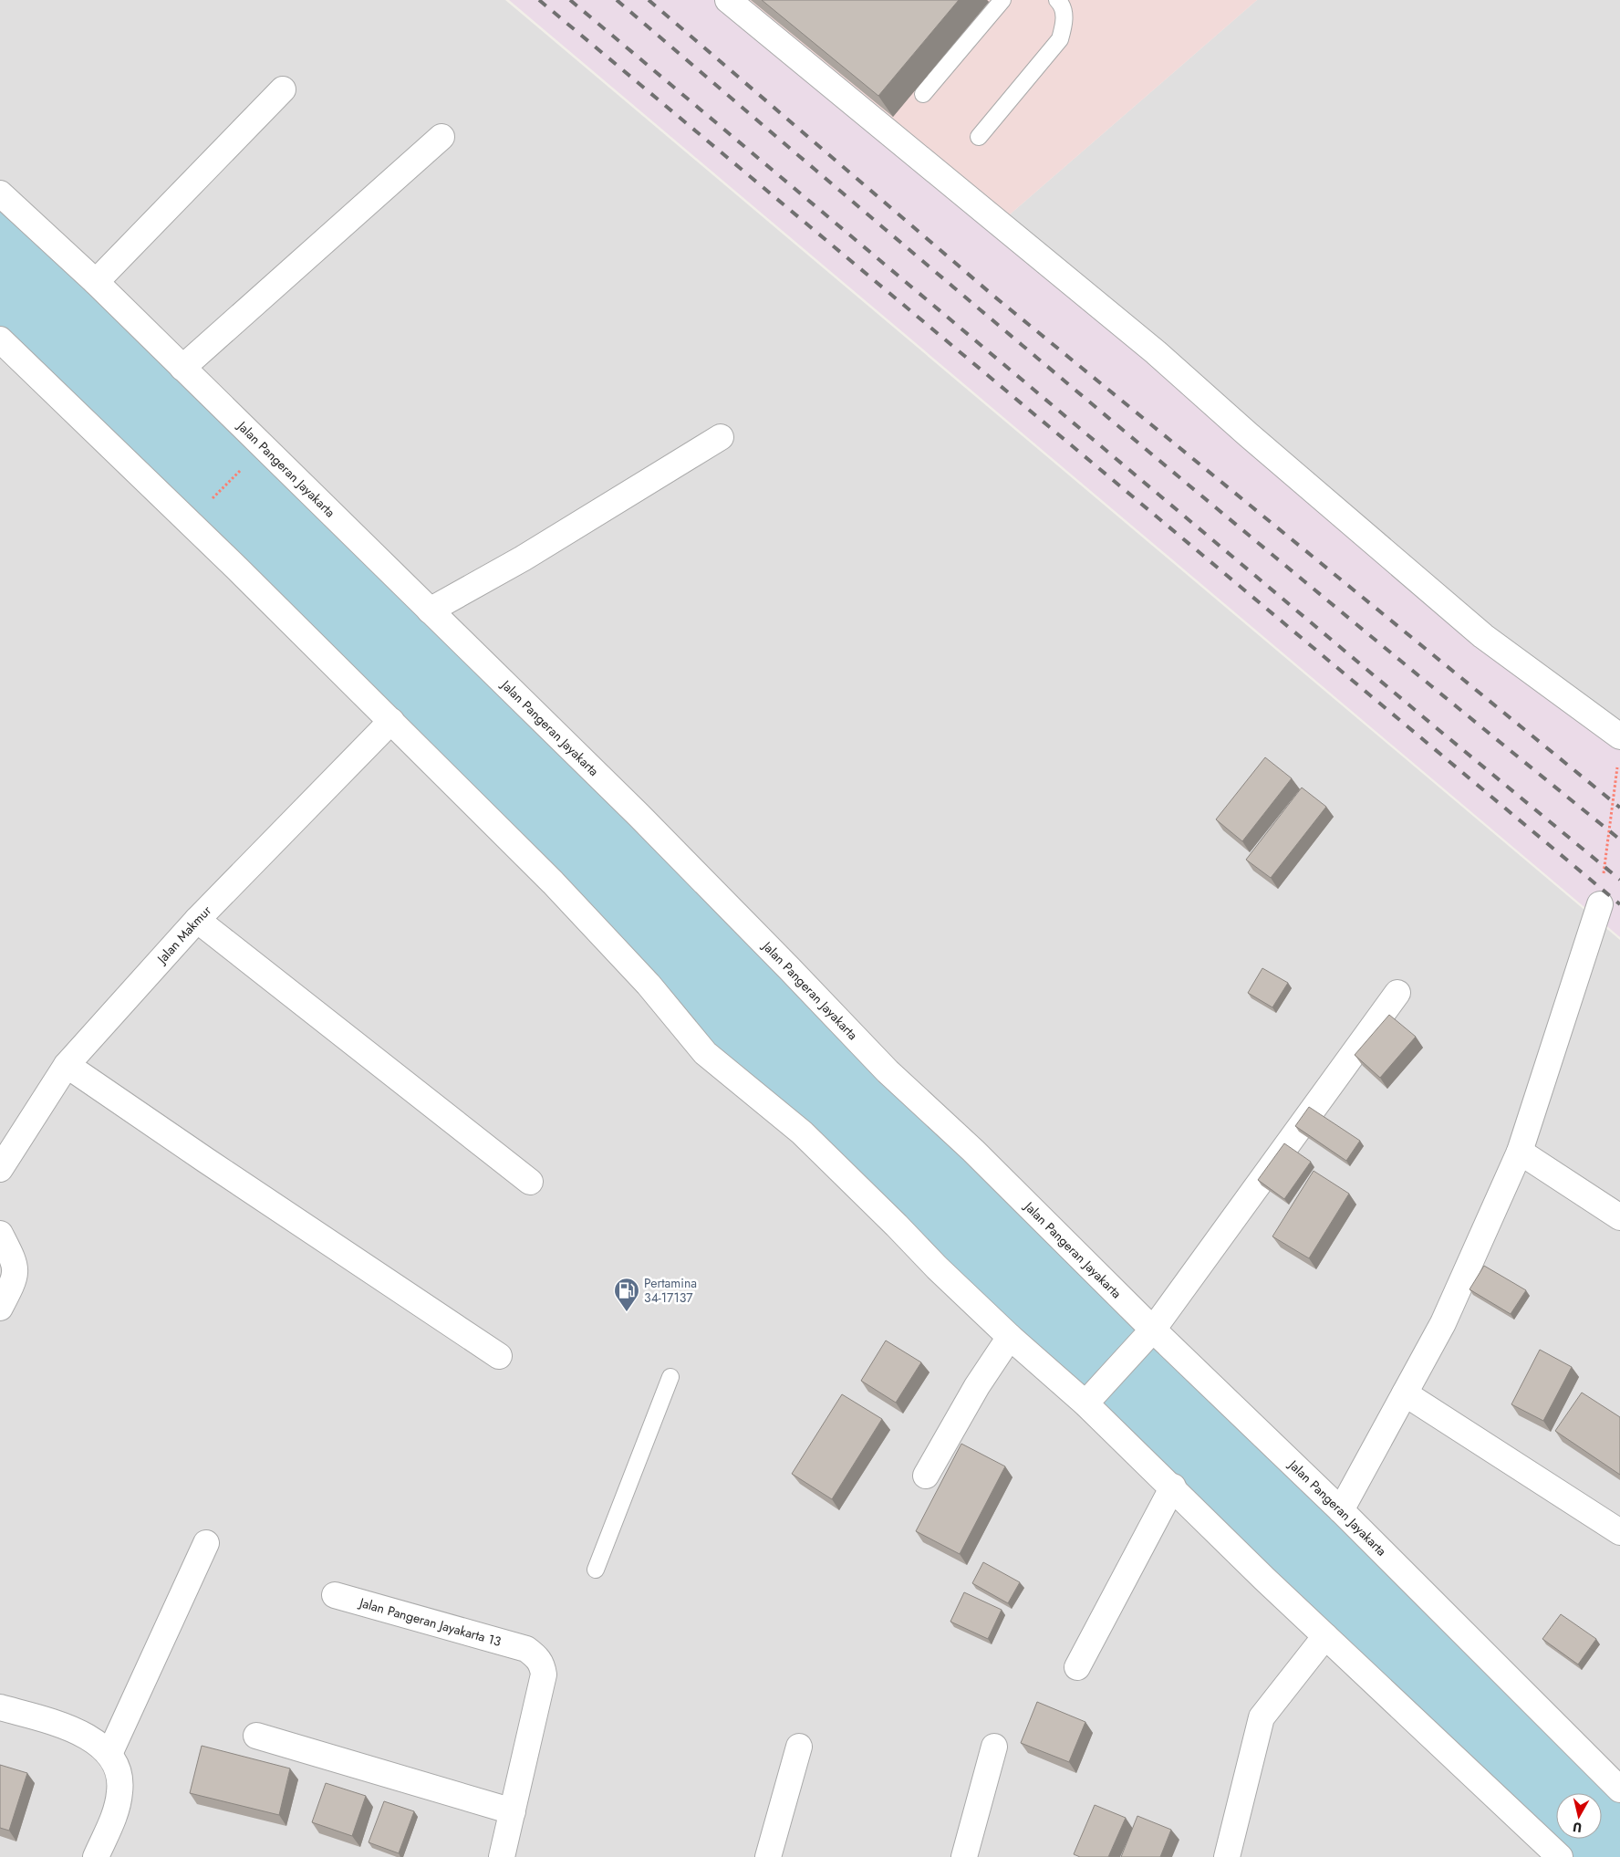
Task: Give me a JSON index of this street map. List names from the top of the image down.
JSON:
{
  "streets": {
    "street": ["Jalan Pangeran Jayakarta", "Jalan Makmur", "Jalan Pangeran Jayakarta 13"]
  },
  "places": {
    "fuel station": ["Pertamina 34-17137"]
  },
  "north": "bottom"
}
